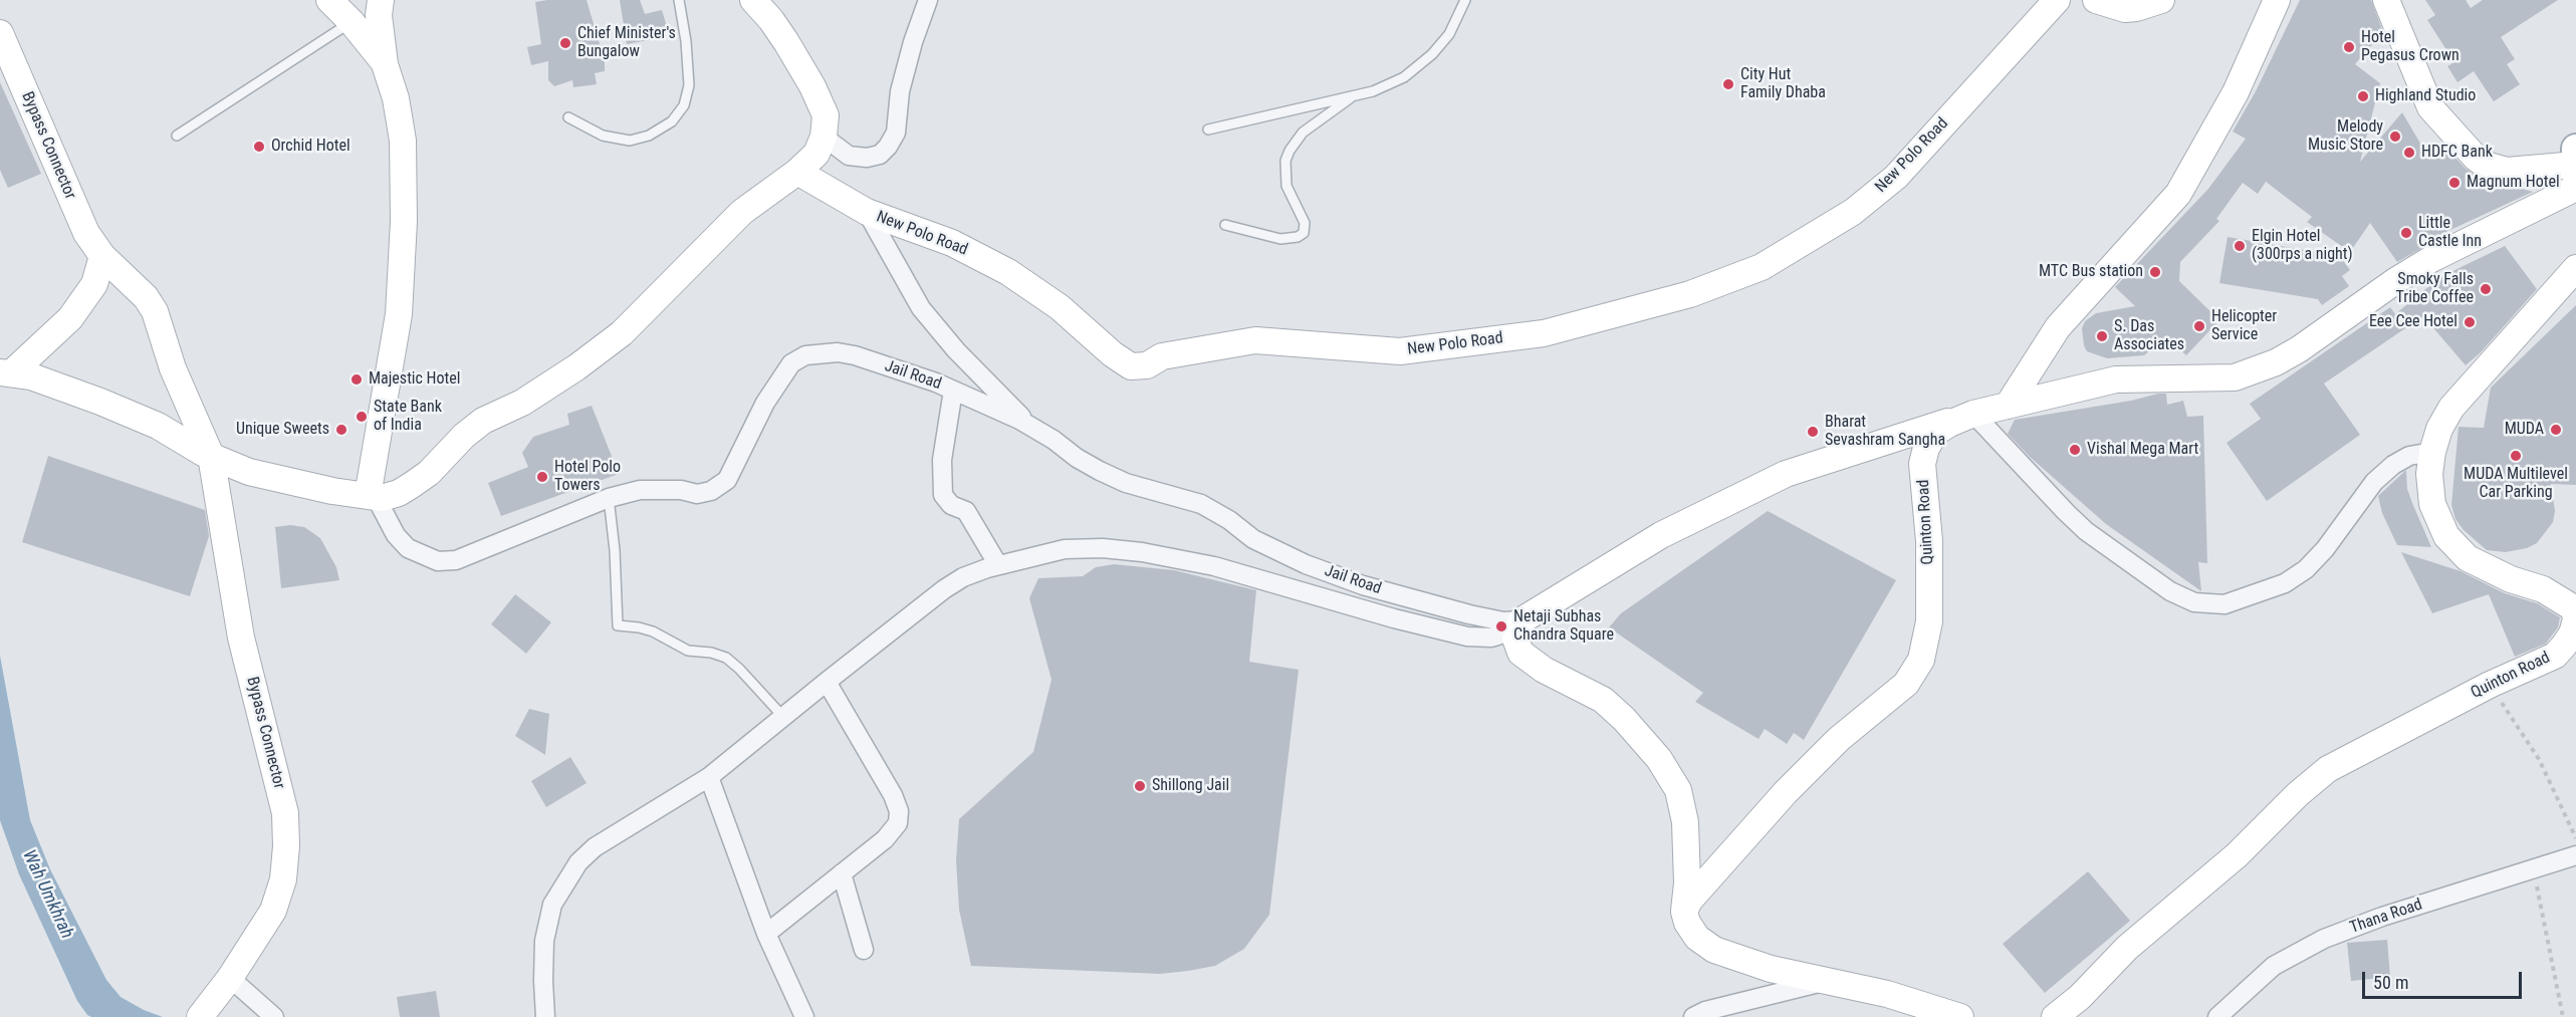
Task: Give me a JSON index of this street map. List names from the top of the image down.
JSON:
{
  "streets": {
    "street": [
      "Bypass Connector",
      "New Polo Road",
      "Jail Road",
      "Quinton Road",
      "Thana Road"
    ]
  },
  "water": ["Wah Umkhrah"],
  "places": [
    "Chief Minister's Bungalow",
    "Hotel Pegasus Crown",
    "City Hut Family Dhaba",
    "Highland Studio",
    "Melody Music Store",
    "Orchid Hotel",
    "HDFC Bank",
    "Magnum Hotel",
    "Little Castle Inn",
    "Elgin Hotel (300rps a night)",
    "MTC Bus station",
    "Smoky Falls Tribe Coffee",
    "Eee Cee Hotel",
    "Helicopter Service",
    "S. Das Associates",
    "Majestic Hotel",
    "State Bank of India",
    "Unique Sweets",
    "MUDA",
    "Bharat Sevashram Sangha",
    "Vishal Mega Mart",
    "MUDA Multilevel Car Parking",
    "Hotel Polo Towers",
    "Netaji Subhas Chandra Square",
    "Shillong Jail"
  ],
  "scale_bar": "50 m"
}
